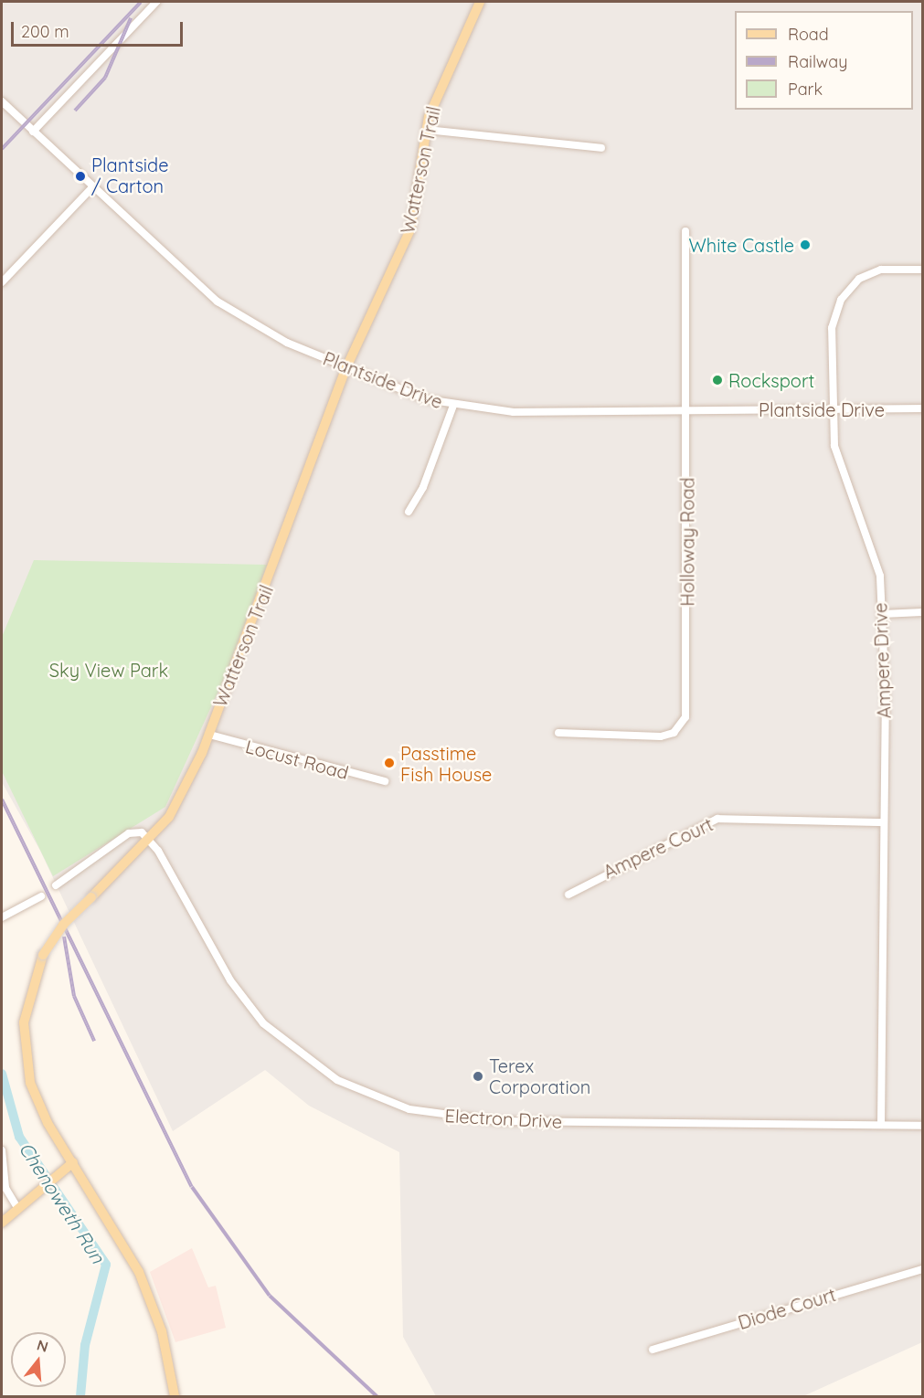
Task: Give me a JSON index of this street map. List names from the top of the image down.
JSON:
{
  "streets": {
    "main road": ["Watterson Trail"],
    "street": [
      "Plantside Drive",
      "Holloway Road",
      "Ampere Drive",
      "Locust Road",
      "Ampere Court",
      "Electron Drive",
      "Diode Court"
    ]
  },
  "crossings": [
    ["Watterson Trail", "Plantside Drive"],
    ["Watterson Trail", "Locust Road"],
    ["Watterson Trail", "Electron Drive"],
    ["Plantside Drive", "Holloway Road"],
    ["Plantside Drive", "Ampere Drive"],
    ["Ampere Drive", "Ampere Court"],
    ["Ampere Drive", "Electron Drive"]
  ],
  "water": ["Chenoweth Run"],
  "parks": ["Sky View Park"],
  "places": [
    "Plantside / Carton",
    "White Castle",
    "Rocksport",
    "Passtime Fish House",
    "Terex Corporation"
  ],
  "legend": ["Road", "Railway", "Park"],
  "scale_bar": "200 m",
  "north": "top"
}
